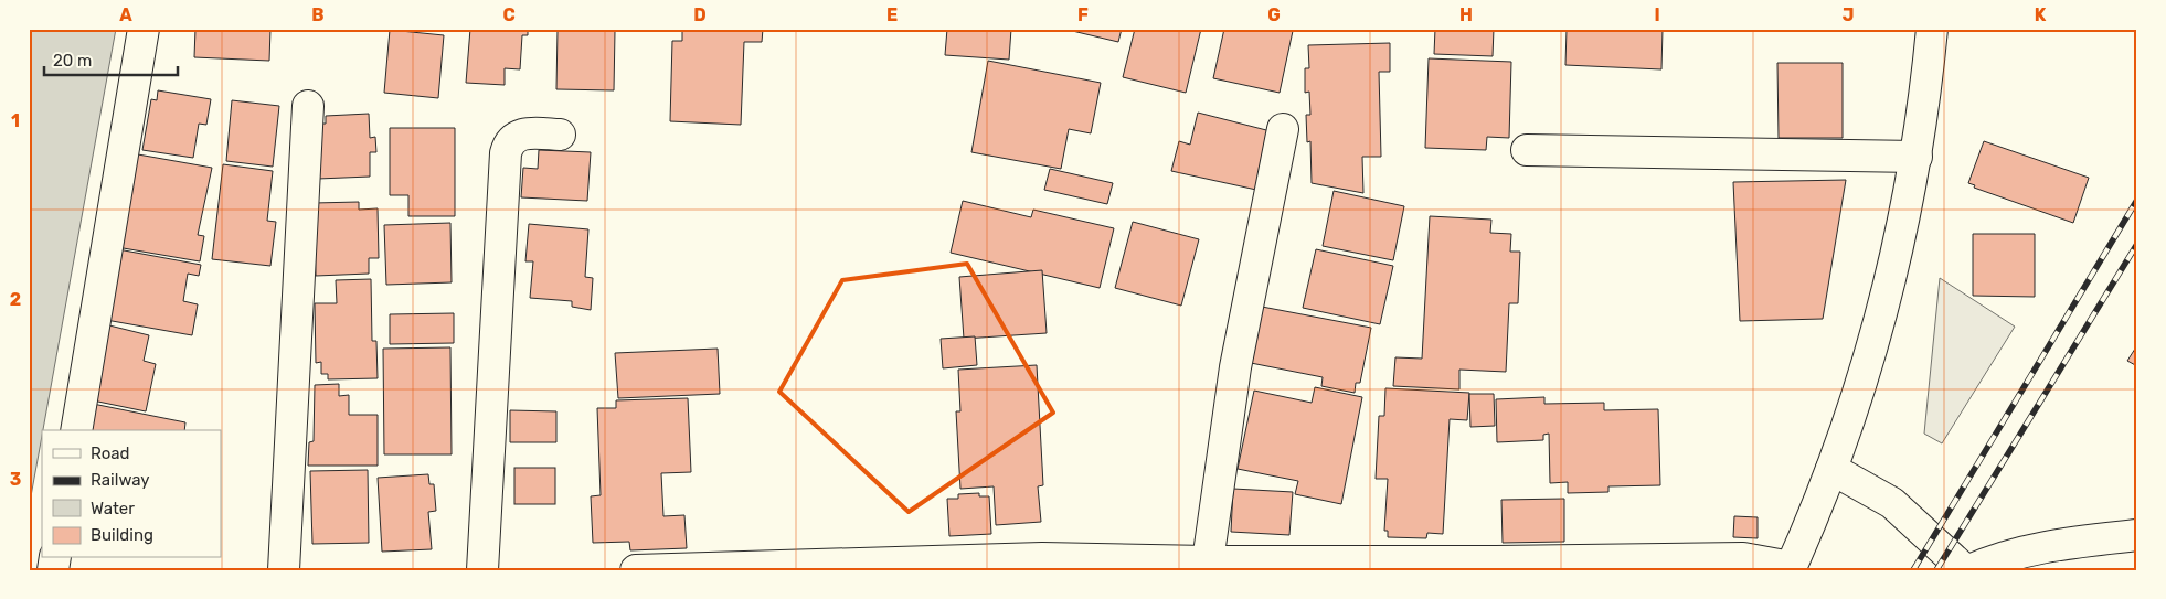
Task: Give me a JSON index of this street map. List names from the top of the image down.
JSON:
{
  "legend": [
    "Road",
    "Railway",
    "Water",
    "Building"
  ],
  "scale_bar": "20 m",
  "grid": {
    "columns": [
      "A",
      "B",
      "C",
      "D",
      "E",
      "F",
      "G",
      "H",
      "I",
      "J",
      "K"
    ],
    "rows": ["1", "2", "3"]
  }
}
